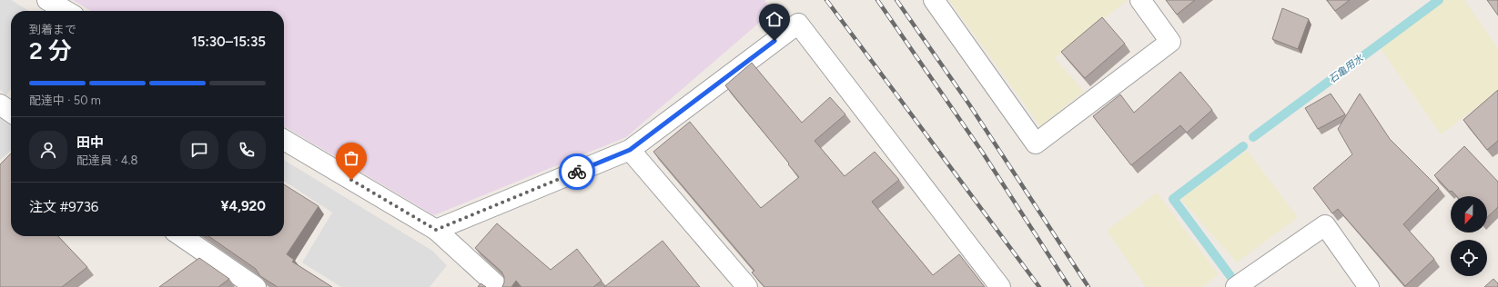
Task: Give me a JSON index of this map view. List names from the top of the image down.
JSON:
{
  "water": ["石亀用水"],
  "north": "bottom",
  "page": {
    "heading": ["2 分", "到着まで", "15:30–15:35"],
    "panel": [
      "田中",
      "配達員 · 4.8",
      "注文 #9736",
      "¥4,920"
    ],
    "bar": "配達中 · 50 m"
  }
}
